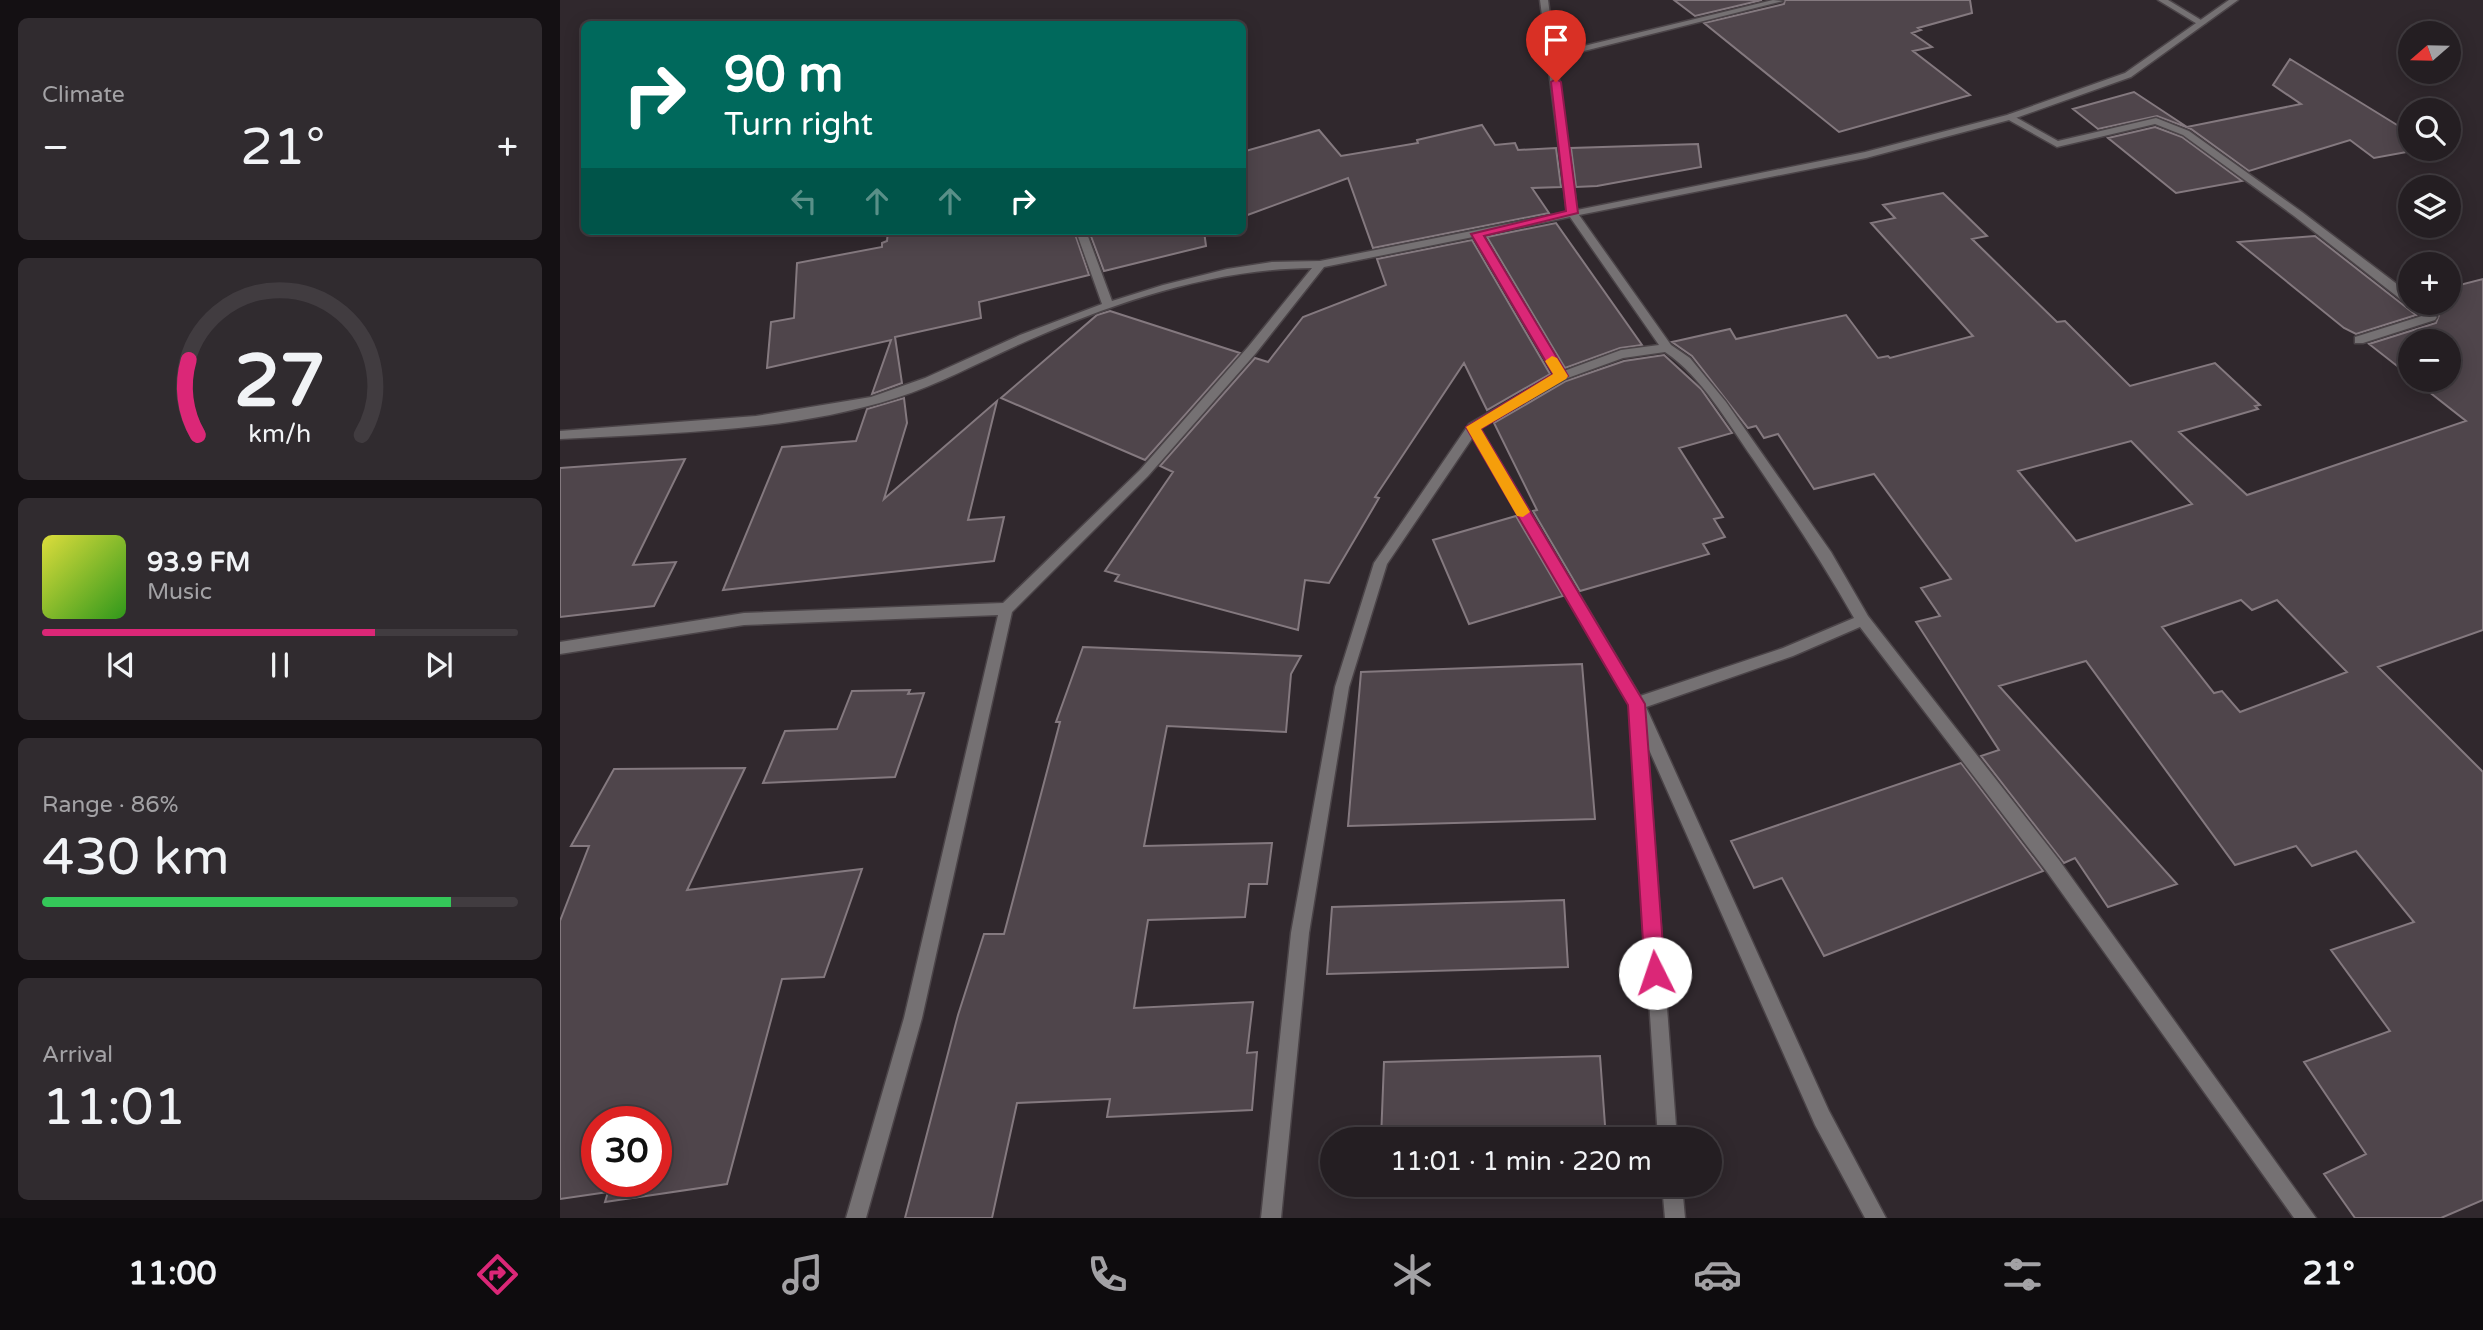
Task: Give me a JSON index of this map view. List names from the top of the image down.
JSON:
{
  "north": "left",
  "page": {
    "tile": [
      "Climate",
      ["Range · 86%", "430 km"],
      ["Arrival", "11:01"]
    ],
    "map_buttons": ["+", "−"],
    "turn": ["90 m", "Turn right"],
    "heat": ["−", "21°", "+"],
    "song": ["93.9 FM", "Music"],
    "limit": "30",
    "trip": "11:01 · 1 min · 220 m",
    "tabs": ["11:00", "21°"],
    "gauge": ["27", "km/h"]
  }
}
